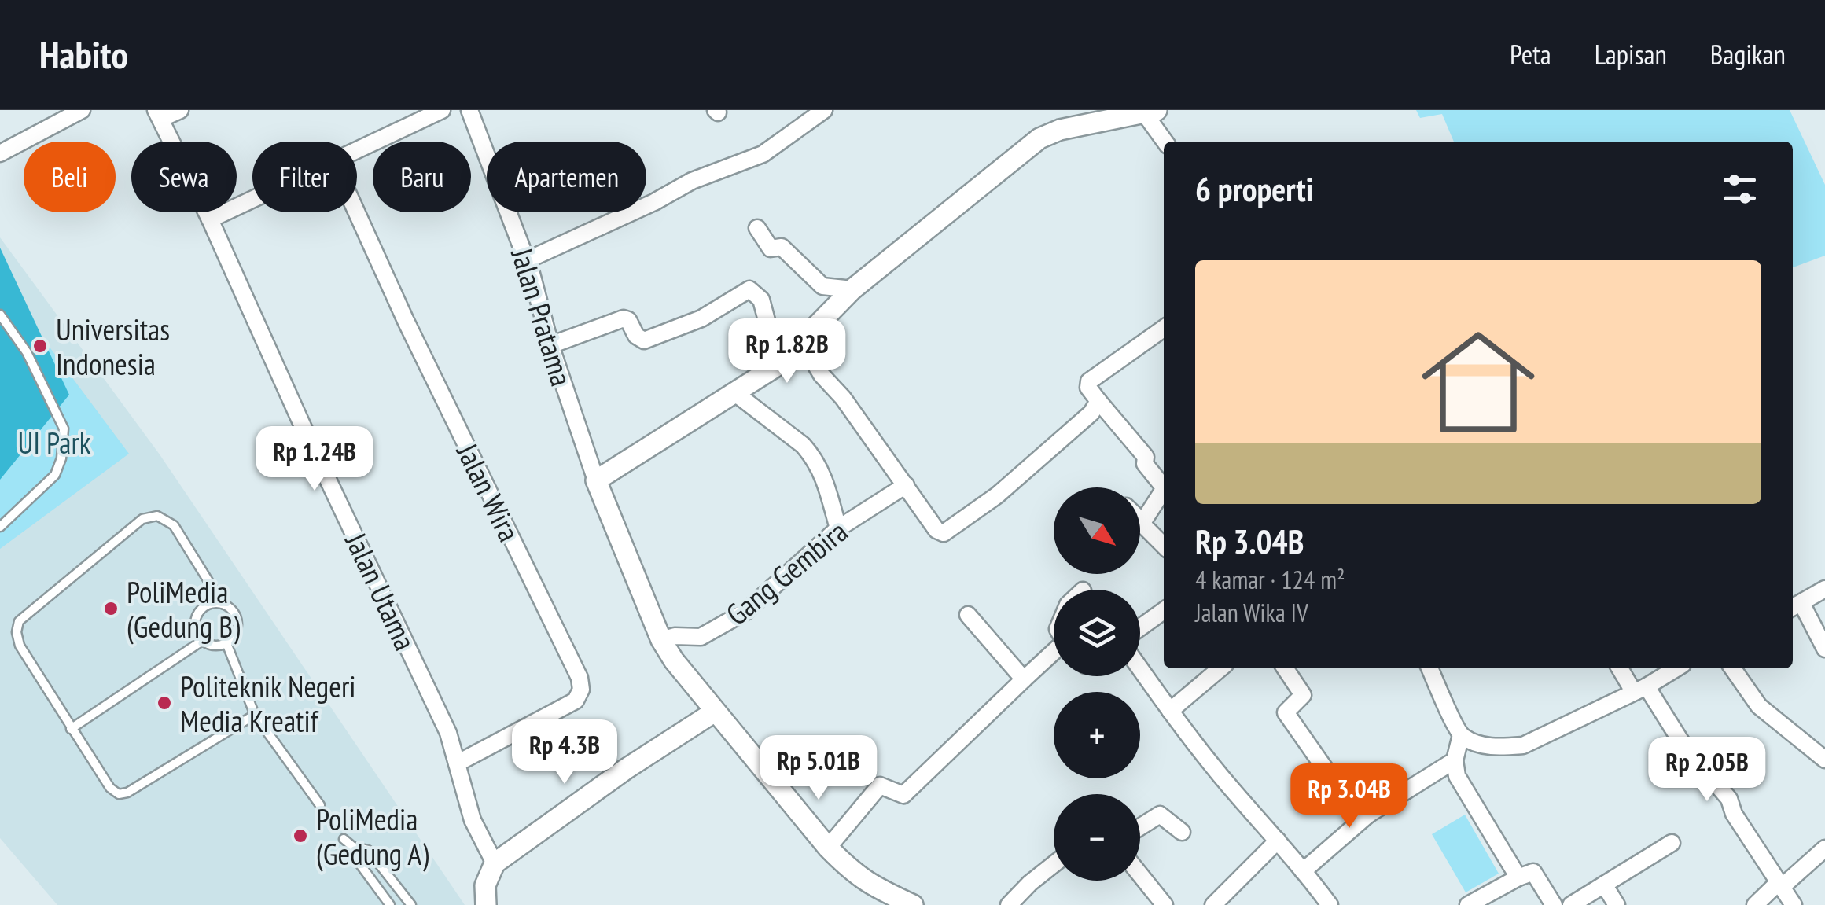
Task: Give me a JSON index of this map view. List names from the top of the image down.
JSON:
{
  "streets": {
    "street": [
      "Jalan Pratama",
      "Jalan Wira",
      "Gang Gembira",
      "Jalan Utama"
    ]
  },
  "crossings": [
    ["Jalan Pratama", "Gang Gembira"],
    ["Jalan Wira", "Jalan Utama"]
  ],
  "parks": ["UI Park"],
  "places": [
    "Universitas Indonesia",
    "PoliMedia (Gedung B)",
    "Politeknik Negeri Media Kreatif",
    "PoliMedia (Gedung A)"
  ],
  "north": "bottom right",
  "page": {
    "header": "Habito",
    "nav": ["Peta", "Lapisan", "Bagikan"],
    "chip": [
      "Beli",
      "Sewa",
      "Filter",
      "Baru",
      "Apartemen"
    ],
    "heading": "6 properti",
    "list": [
      {
        "name": "Rp 3.04B",
        "note": "4 kamar · 124 m² · Jalan Wika IV"
      }
    ],
    "price": [
      "Rp 1.82B",
      "Rp 1.24B",
      "Rp 4.3B",
      "Rp 5.01B",
      "Rp 2.05B",
      "Rp 3.04B"
    ],
    "map_buttons": ["+", "−"]
  }
}
